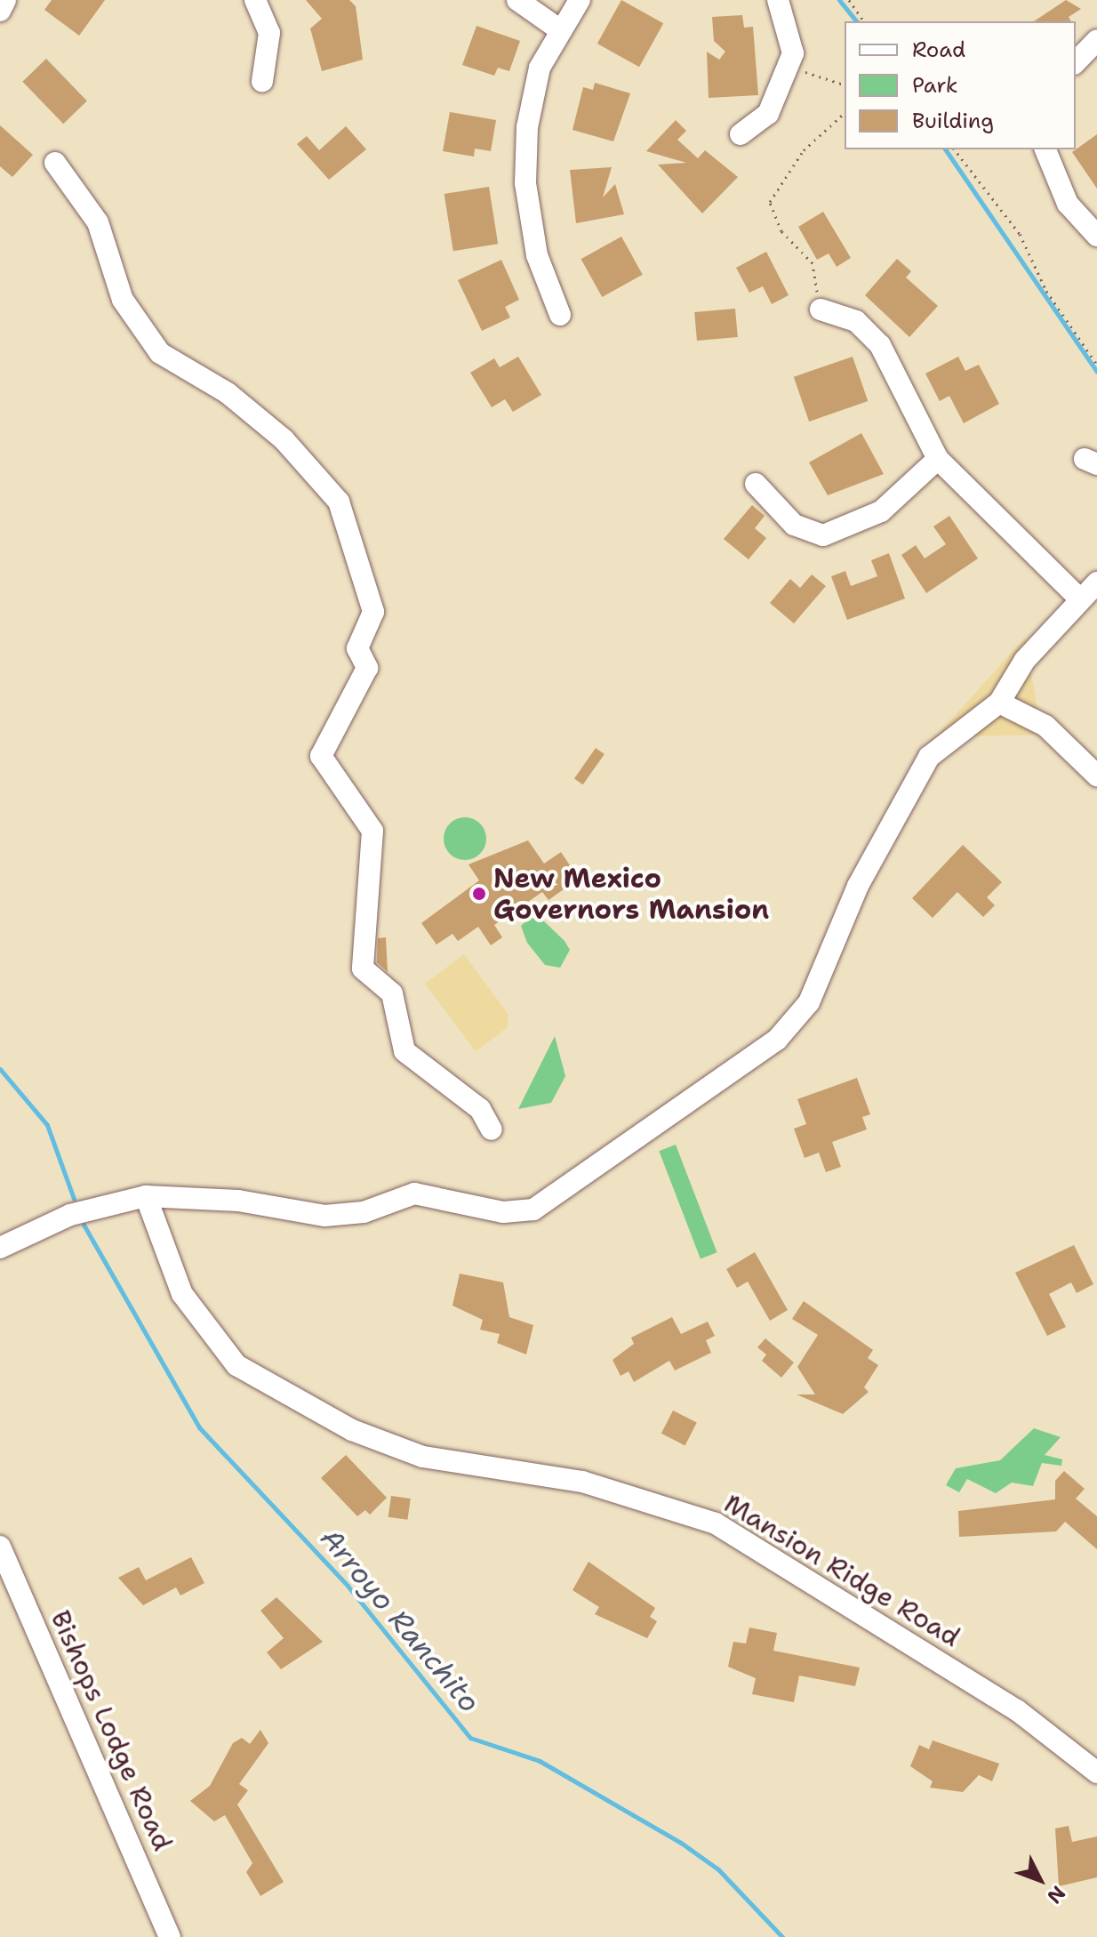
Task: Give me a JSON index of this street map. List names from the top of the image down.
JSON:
{
  "streets": {
    "street": ["Mansion Ridge Road", "Bishops Lodge Road"]
  },
  "water": ["Arroyo Ranchito"],
  "places": ["New Mexico Governors Mansion"],
  "legend": ["Road", "Park", "Building"],
  "north": "bottom right"
}
